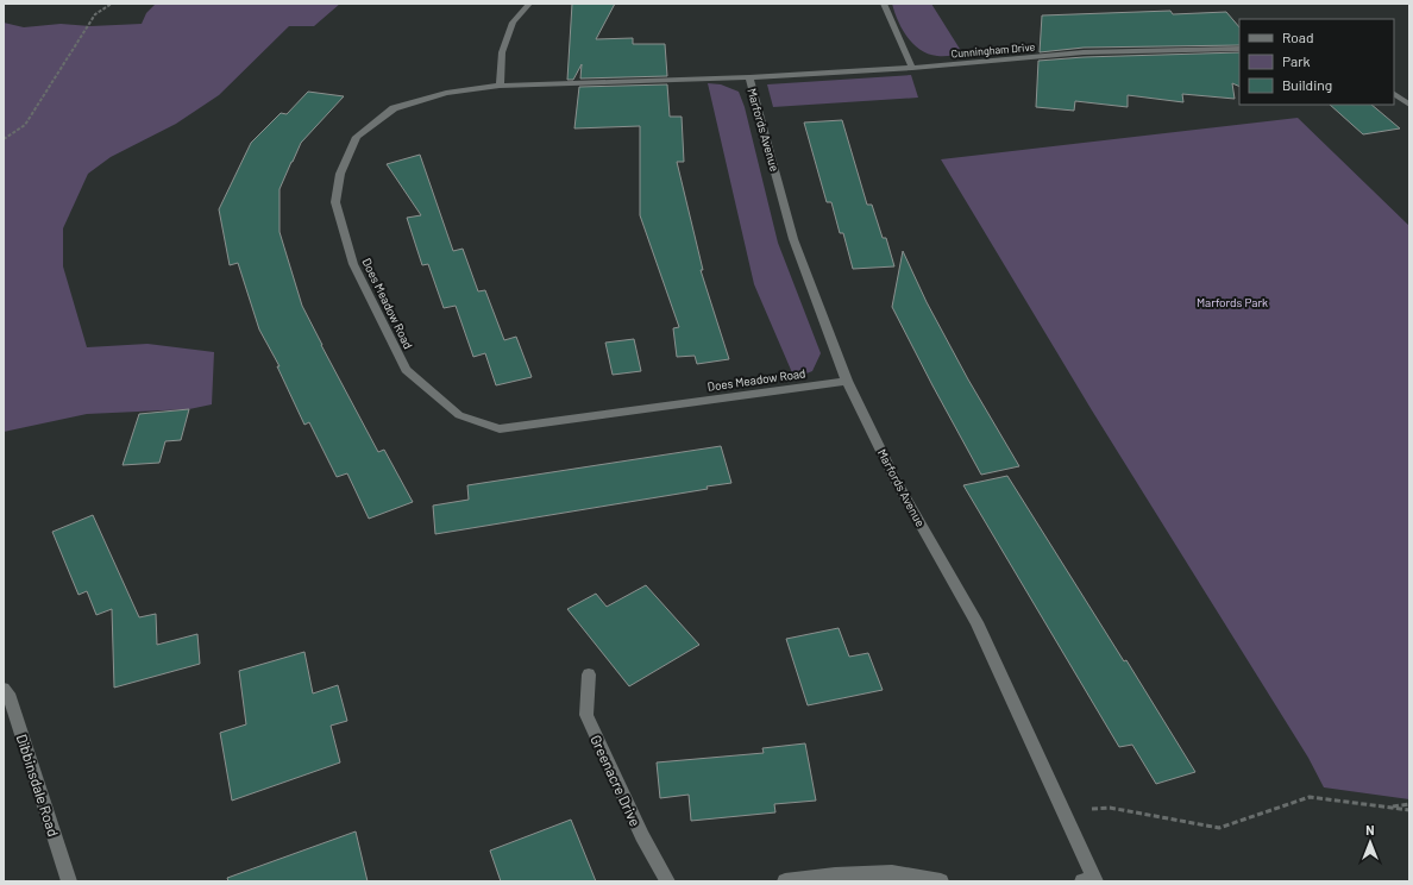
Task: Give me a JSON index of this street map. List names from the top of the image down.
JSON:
{
  "streets": {
    "street": [
      "Cunningham Drive",
      "Marfords Avenue",
      "Does Meadow Road",
      "Greenacre Drive",
      "Dibbinsdale Road"
    ]
  },
  "crossings": [
    ["Cunningham Drive", "Marfords Avenue"],
    ["Cunningham Drive", "Does Meadow Road"],
    ["Marfords Avenue", "Does Meadow Road"]
  ],
  "parks": ["Marfords Park"],
  "legend": ["Road", "Park", "Building"],
  "north": "top"
}
